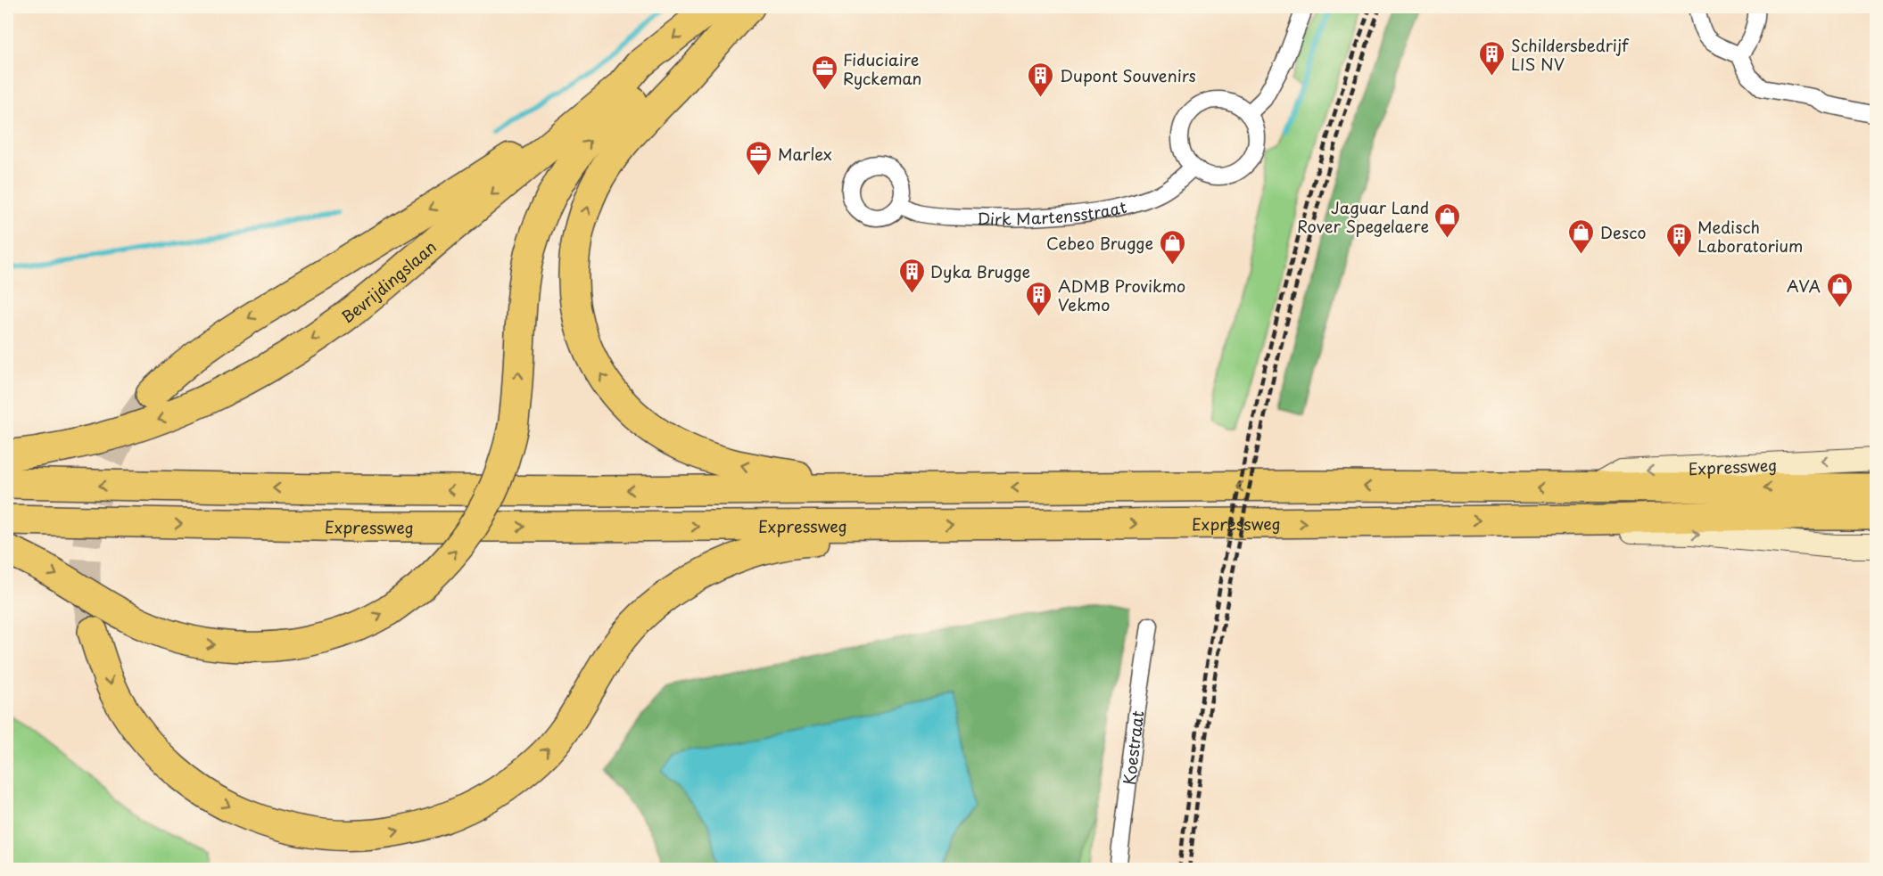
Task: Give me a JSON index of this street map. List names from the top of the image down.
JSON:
{
  "streets": {
    "highway": ["Bevrijdingslaan", "Expressweg"],
    "street": ["Dirk Martensstraat", "Koestraat"]
  },
  "places": {
    "building": [
      "Schildersbedrijf LIS NV",
      "Dupont Souvenirs",
      "Medisch Laboratorium",
      "Dyka Brugge",
      "ADMB Provikmo Vekmo"
    ],
    "office": ["Fiduciaire Ryckeman", "Marlex"],
    "shop": [
      "Jaguar Land Rover Spegelaere",
      "Desco",
      "Cebeo Brugge",
      "AVA"
    ]
  }
}
